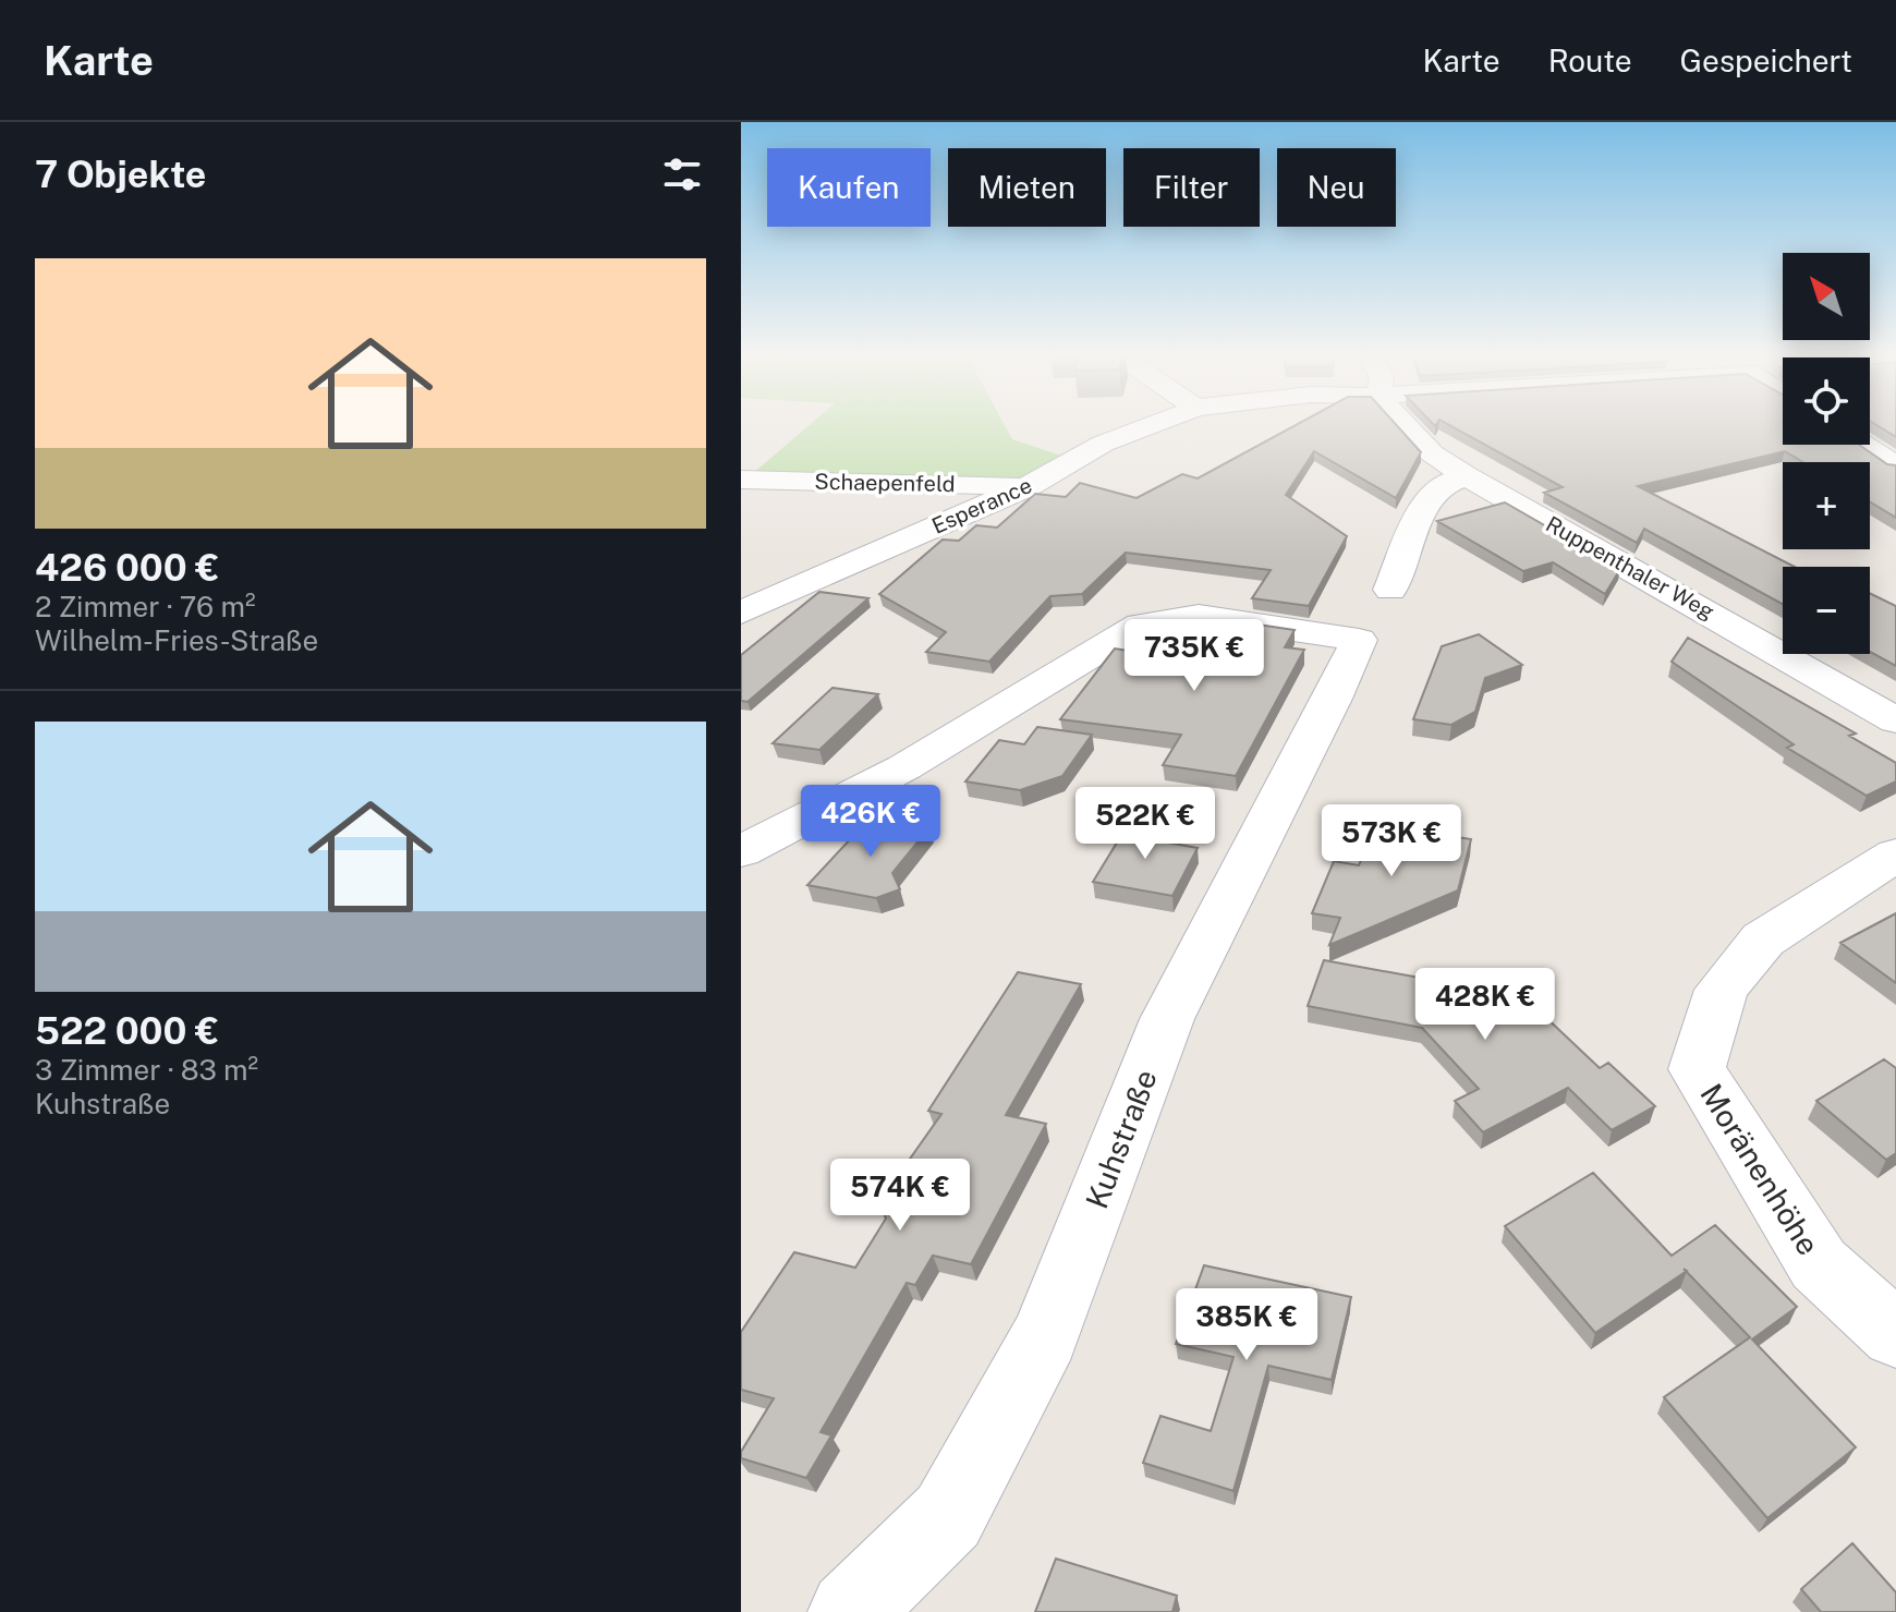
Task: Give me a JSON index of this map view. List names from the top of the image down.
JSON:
{
  "streets": {
    "street": [
      "Schaepenfeld",
      "Esperance",
      "Ruppenthaler Weg",
      "Kuhstraße",
      "Moränenhöhe"
    ]
  },
  "crossings": [
    ["Schaepenfeld", "Esperance"]
  ],
  "north": "top left",
  "page": {
    "header": "Karte",
    "nav": ["Karte", "Route", "Gespeichert"],
    "heading": "7 Objekte",
    "chip": [
      "Kaufen",
      "Mieten",
      "Filter",
      "Neu"
    ],
    "list": [
      {
        "name": "426 000 €",
        "note": "2 Zimmer · 76 m² · Wilhelm-Fries-Straße"
      },
      {
        "name": "522 000 €",
        "note": "3 Zimmer · 83 m² · Kuhstraße"
      }
    ],
    "map_buttons": ["+", "−"],
    "price": [
      "735K €",
      "426K €",
      "522K €",
      "573K €",
      "428K €",
      "574K €",
      "385K €"
    ]
  }
}
